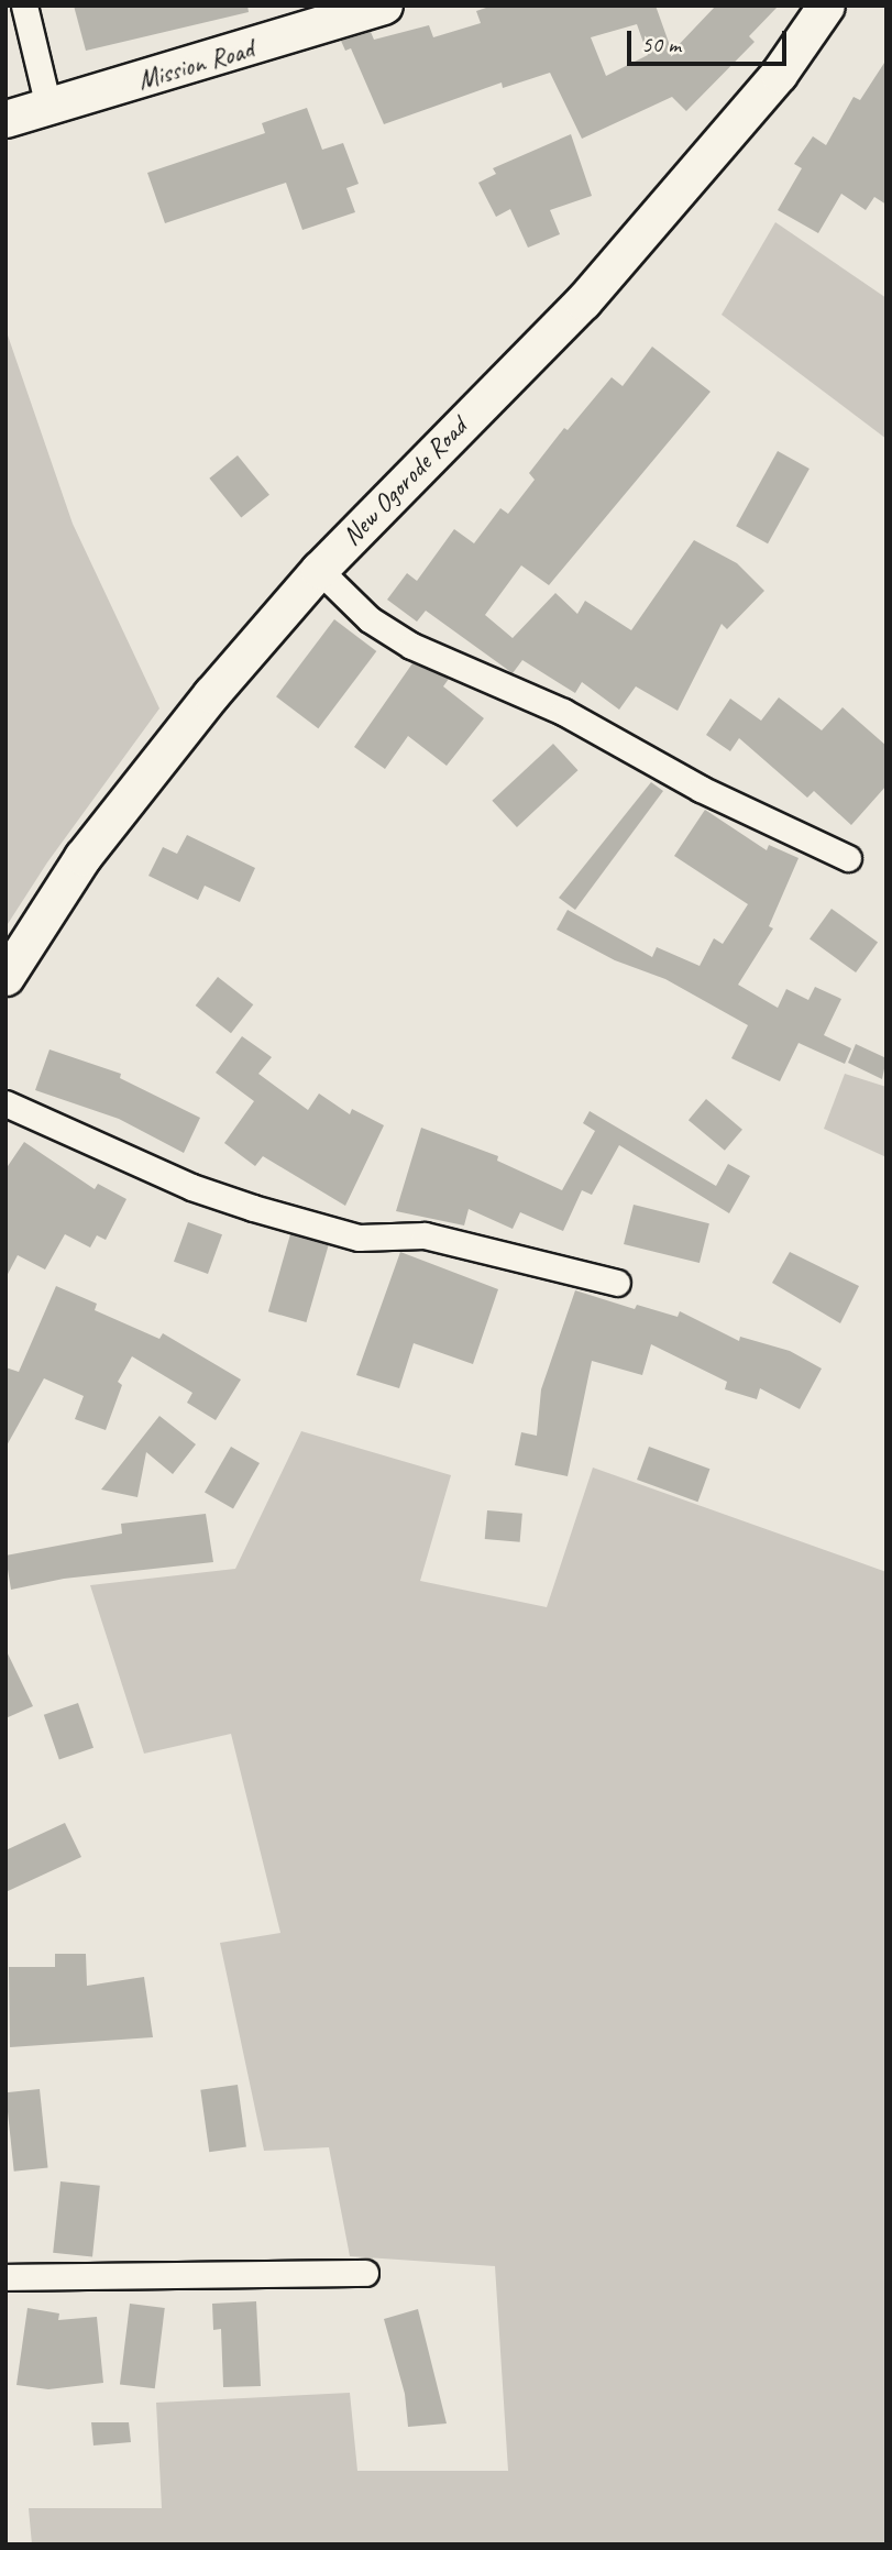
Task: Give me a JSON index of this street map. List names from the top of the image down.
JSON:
{
  "streets": {
    "street": ["Mission Road", "New Ogorode Road"]
  },
  "scale_bar": "50 m"
}
